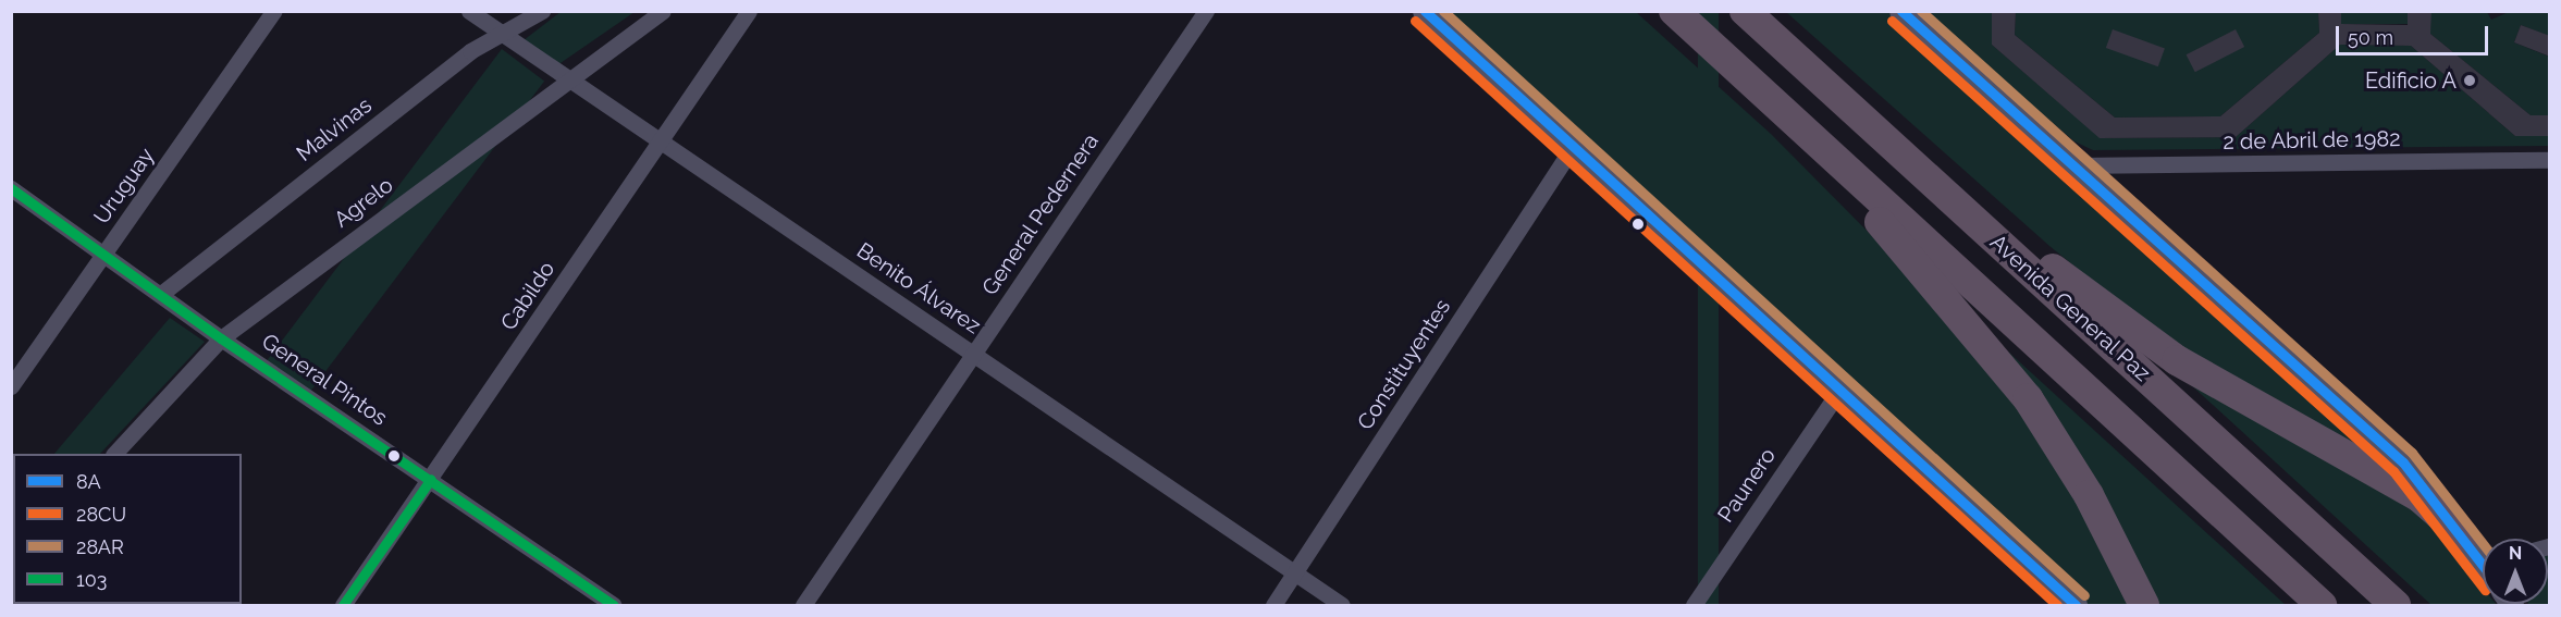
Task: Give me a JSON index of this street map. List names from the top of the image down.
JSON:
{
  "streets": {
    "highway": ["Avenida General Paz"],
    "street": [
      "Malvinas",
      "2 de Abril de 1982",
      "Uruguay",
      "Agrelo",
      "General Pedernera",
      "Benito Álvarez",
      "Cabildo",
      "Constituyentes",
      "General Pintos",
      "Paunero"
    ]
  },
  "crossings": [
    ["Malvinas", "Benito Álvarez"],
    ["Malvinas", "General Pintos"],
    ["Uruguay", "General Pintos"],
    ["Agrelo", "Benito Álvarez"],
    ["Agrelo", "General Pintos"],
    ["General Pedernera", "Benito Álvarez"],
    ["Benito Álvarez", "Cabildo"],
    ["Benito Álvarez", "Constituyentes"],
    ["Cabildo", "General Pintos"]
  ],
  "places": ["Edificio A"],
  "lines": [
    "transit line 8A",
    "transit line 28AR",
    "transit line 28CU",
    "transit line 103"
  ],
  "legend": [
    "8A",
    "28CU",
    "28AR",
    "103"
  ],
  "scale_bar": "50 m",
  "north": "top"
}
